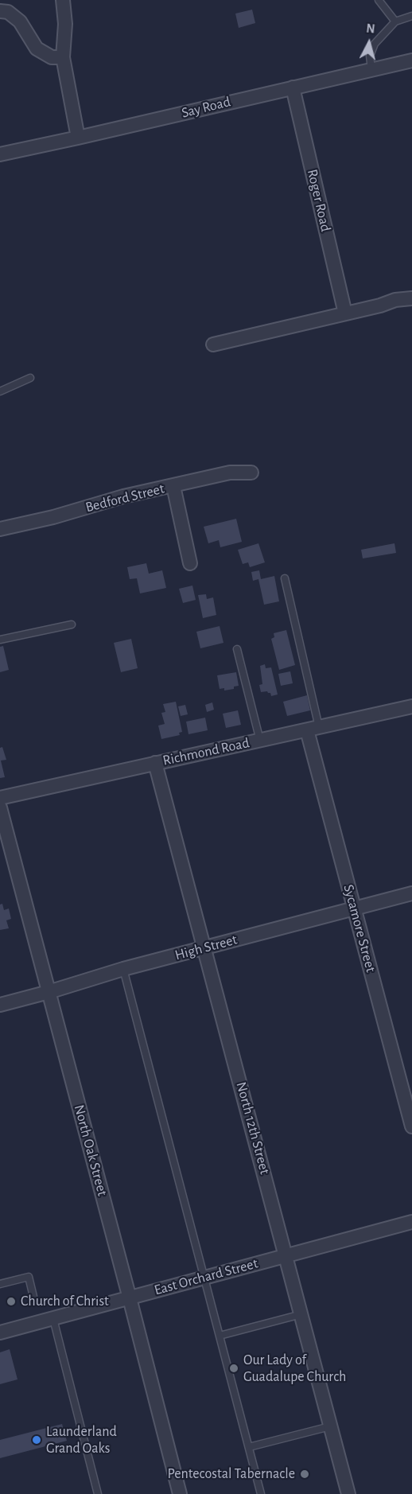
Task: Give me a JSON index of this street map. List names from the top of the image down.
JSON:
{
  "streets": {
    "street": [
      "Say Road",
      "Roger Road",
      "Bedford Street",
      "Richmond Road",
      "Sycamore Street",
      "High Street",
      "North 12th Street",
      "North Oak Street",
      "East Orchard Street"
    ]
  },
  "crossings": [
    ["Say Road", "Roger Road"],
    ["Richmond Road", "Sycamore Street"],
    ["Richmond Road", "North 12th Street"],
    ["Sycamore Street", "High Street"],
    ["High Street", "North 12th Street"],
    ["High Street", "North Oak Street"],
    ["North 12th Street", "East Orchard Street"],
    ["North Oak Street", "East Orchard Street"]
  ],
  "places": [
    "Church of Christ",
    "Our Lady of Guadalupe Church",
    "Launderland Grand Oaks",
    "Pentecostal Tabernacle"
  ],
  "north": "top"
}
